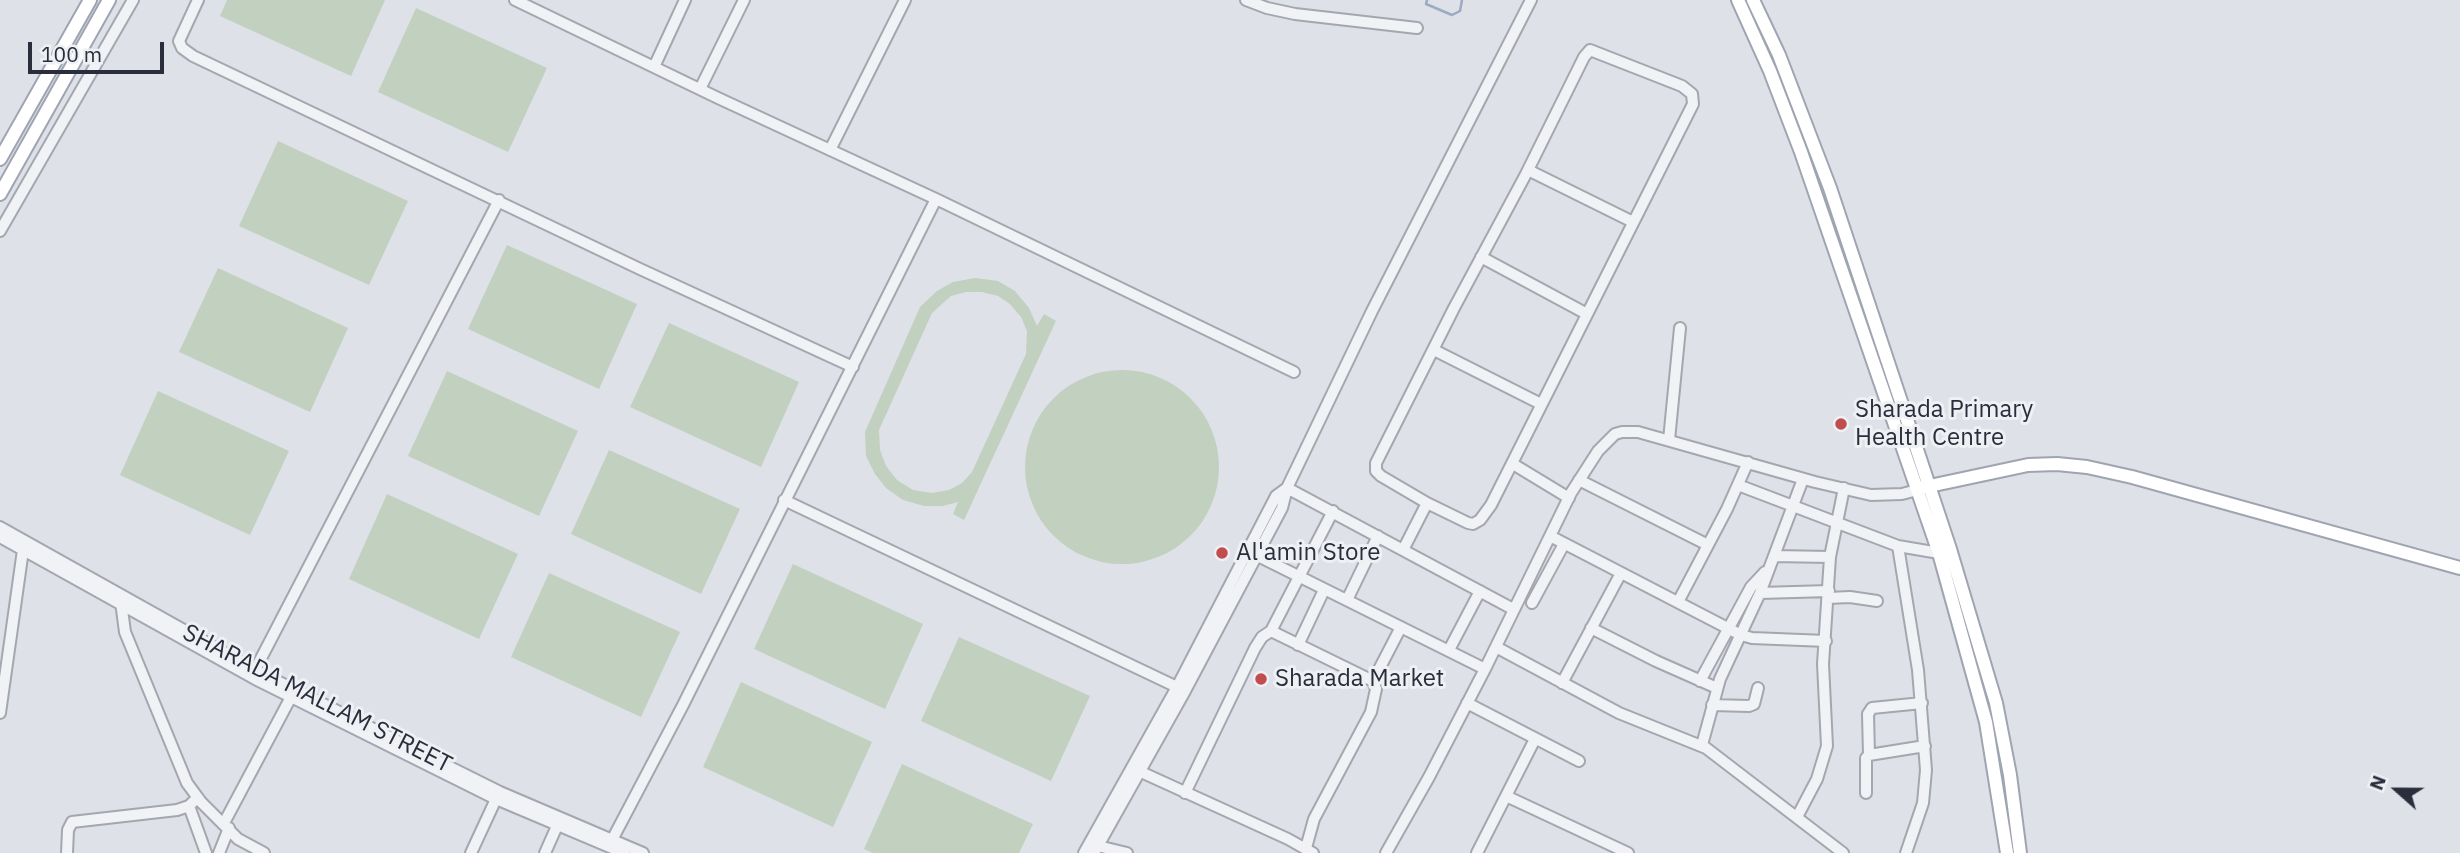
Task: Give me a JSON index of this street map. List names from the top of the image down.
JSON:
{
  "streets": {
    "street": ["SHARADA MALLAM STREET"]
  },
  "places": ["Sharada Primary Health Centre", "Al'amin Store", "Sharada Market"],
  "scale_bar": "100 m",
  "north": "left"
}
